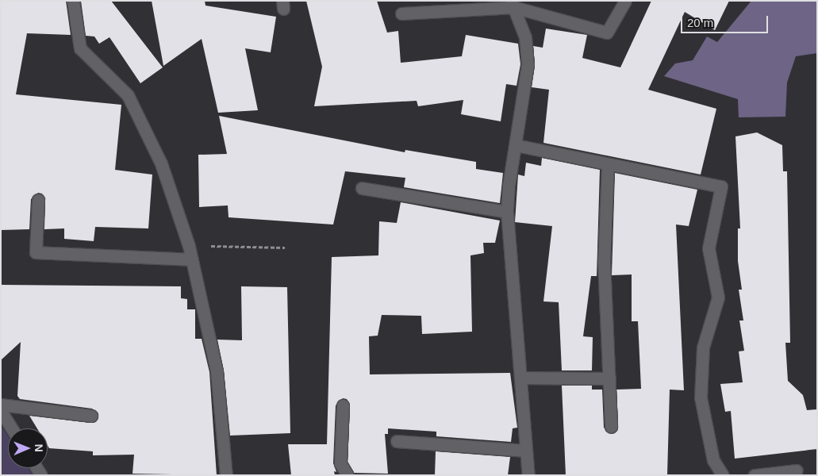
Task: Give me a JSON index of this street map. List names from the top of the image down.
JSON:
{
  "scale_bar": "20 m",
  "north": "right"
}
